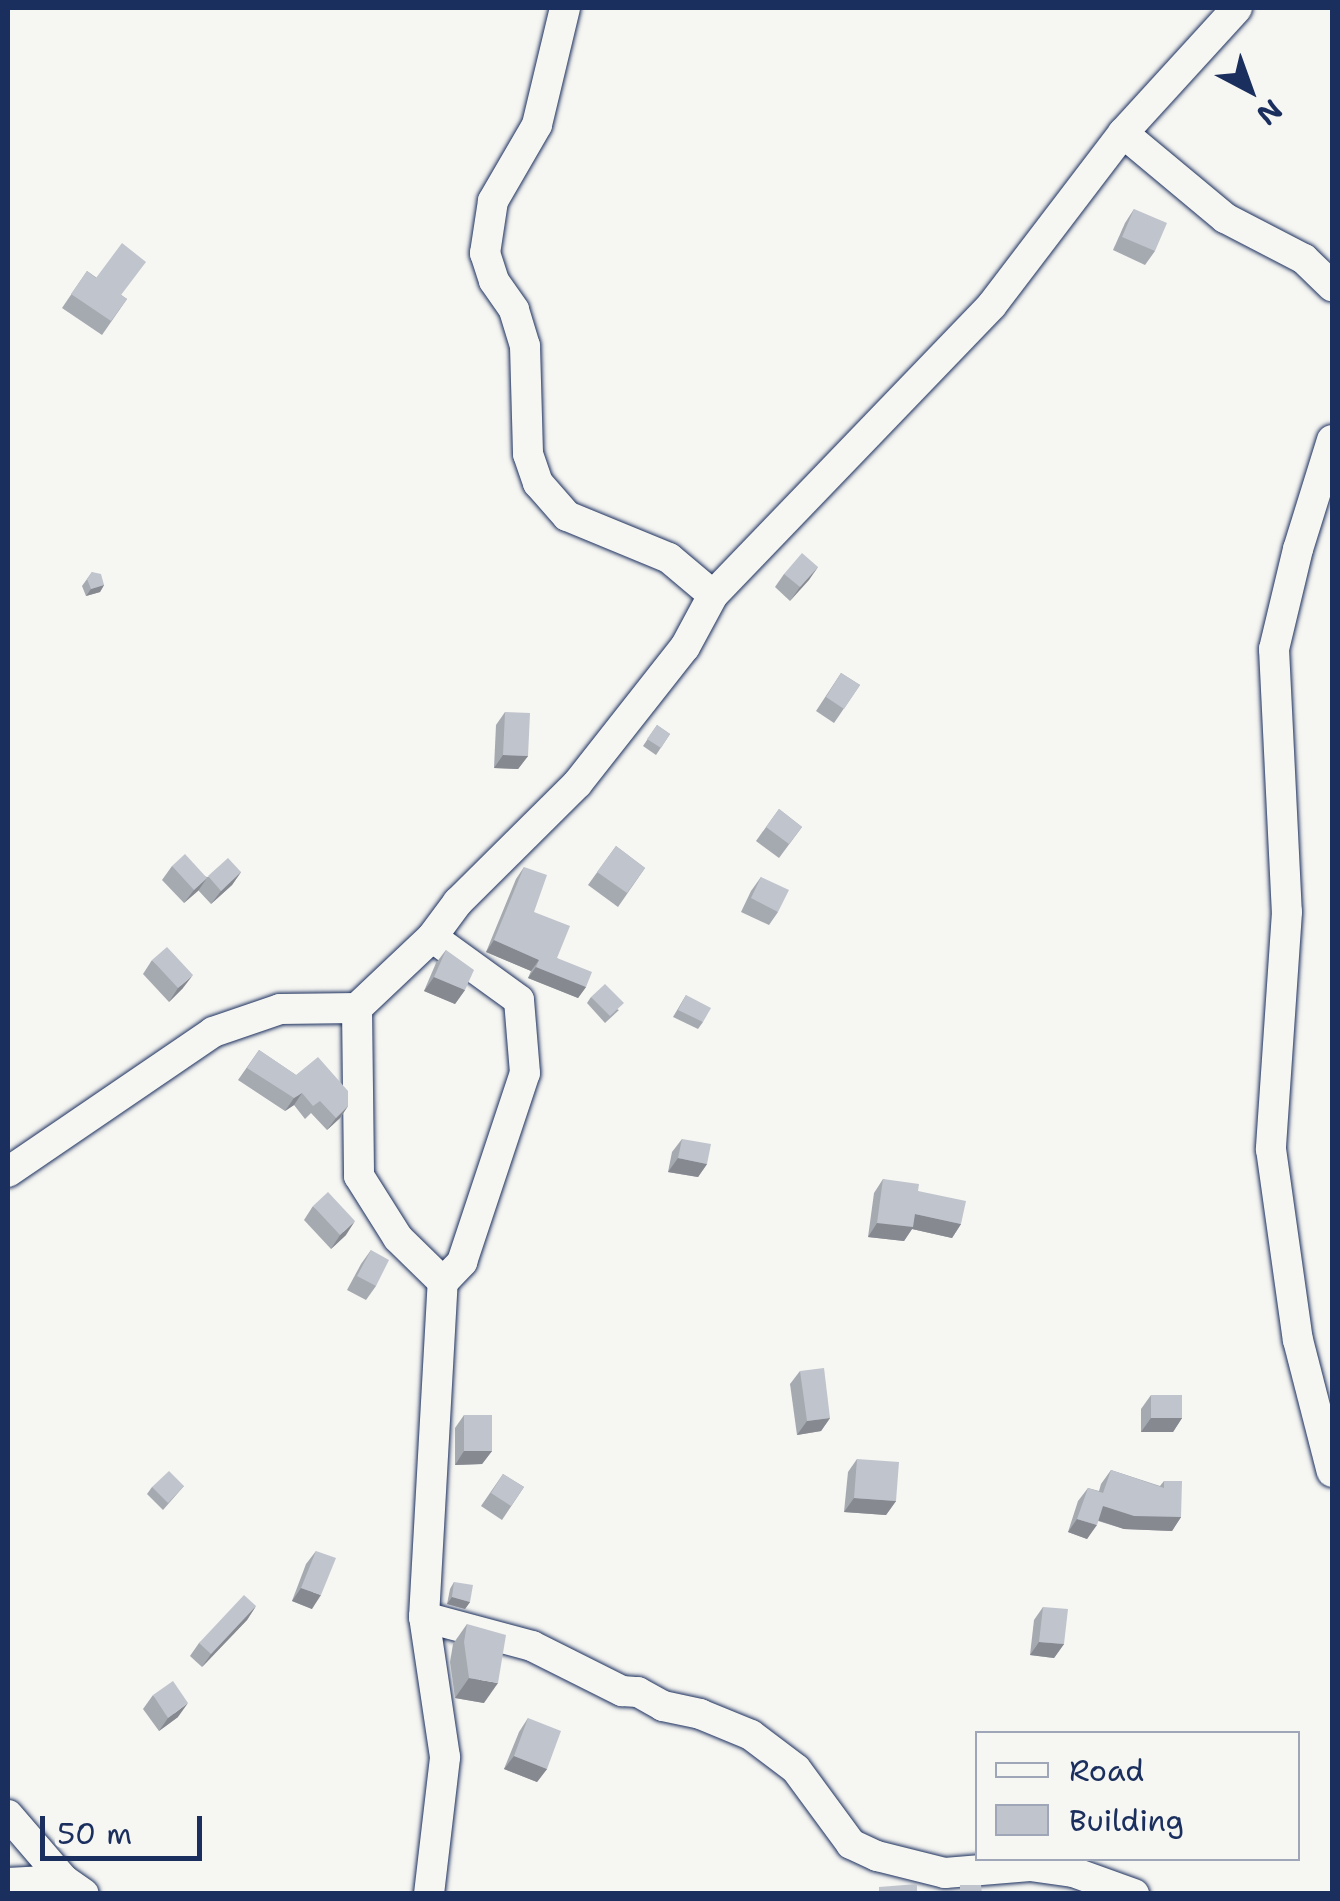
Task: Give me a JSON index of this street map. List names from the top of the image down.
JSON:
{
  "legend": ["Road", "Building"],
  "scale_bar": "50 m",
  "north": "bottom right"
}
